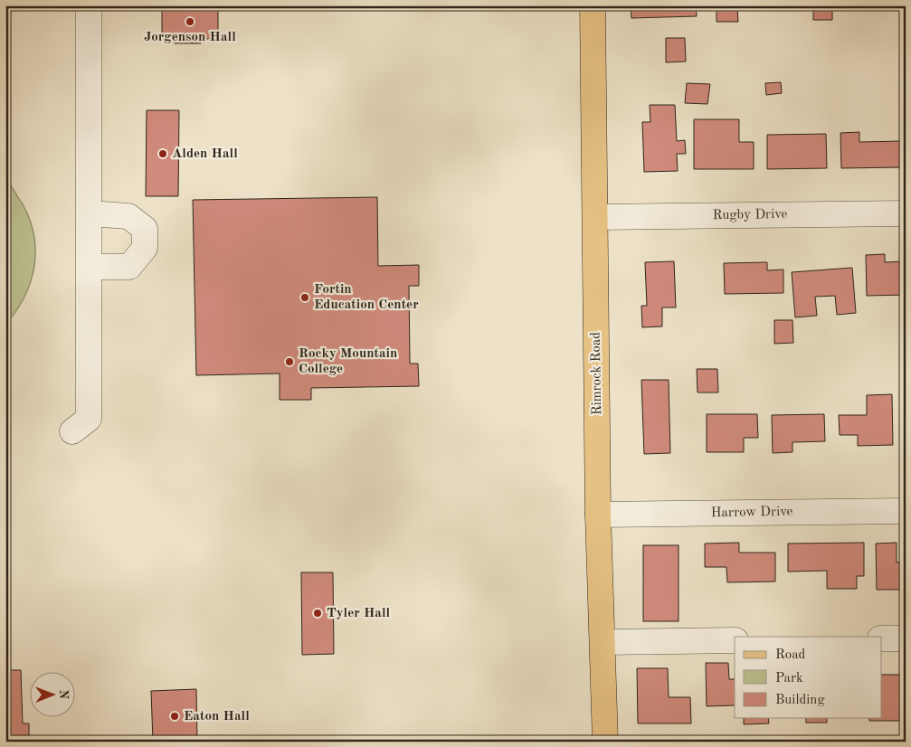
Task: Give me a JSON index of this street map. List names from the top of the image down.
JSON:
{
  "streets": {
    "main road": ["Rimrock Road"],
    "street": ["Rugby Drive", "Harrow Drive"]
  },
  "crossings": [
    ["Rugby Drive", "Rimrock Road"],
    ["Rimrock Road", "Harrow Drive"]
  ],
  "places": [
    "Jorgenson Hall",
    "Alden Hall",
    "Fortin Education Center",
    "Rocky Mountain College",
    "Tyler Hall",
    "Eaton Hall"
  ],
  "legend": ["Road", "Park", "Building"],
  "north": "right"
}
